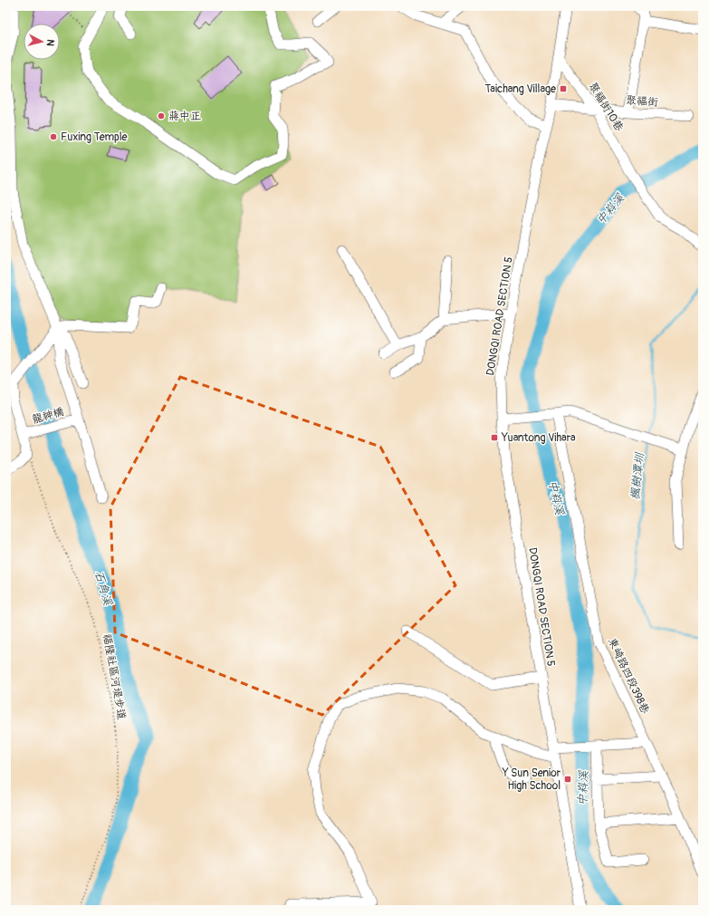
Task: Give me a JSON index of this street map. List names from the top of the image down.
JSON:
{
  "streets": {
    "street": [
      "聚福街",
      "聚福街10巷",
      "DONGQI ROAD SECTION 5",
      "龍神橋",
      "東崎路四段398巷"
    ],
    "path": ["福隆社區河堤步道"]
  },
  "crossings": [
    ["聚福街", "聚福街10巷"],
    ["聚福街", "DONGQI ROAD SECTION 5"],
    ["聚福街10巷", "DONGQI ROAD SECTION 5"]
  ],
  "water": ["中嵙溪", "楓樹潭圳", "石角溪"],
  "places": {
    "transit": ["Taichang Village", "Yuantong Vihara", "Y Sun Senior High School"],
    "other": ["蔣中正", "Fuxing Temple"]
  },
  "north": "right"
}
